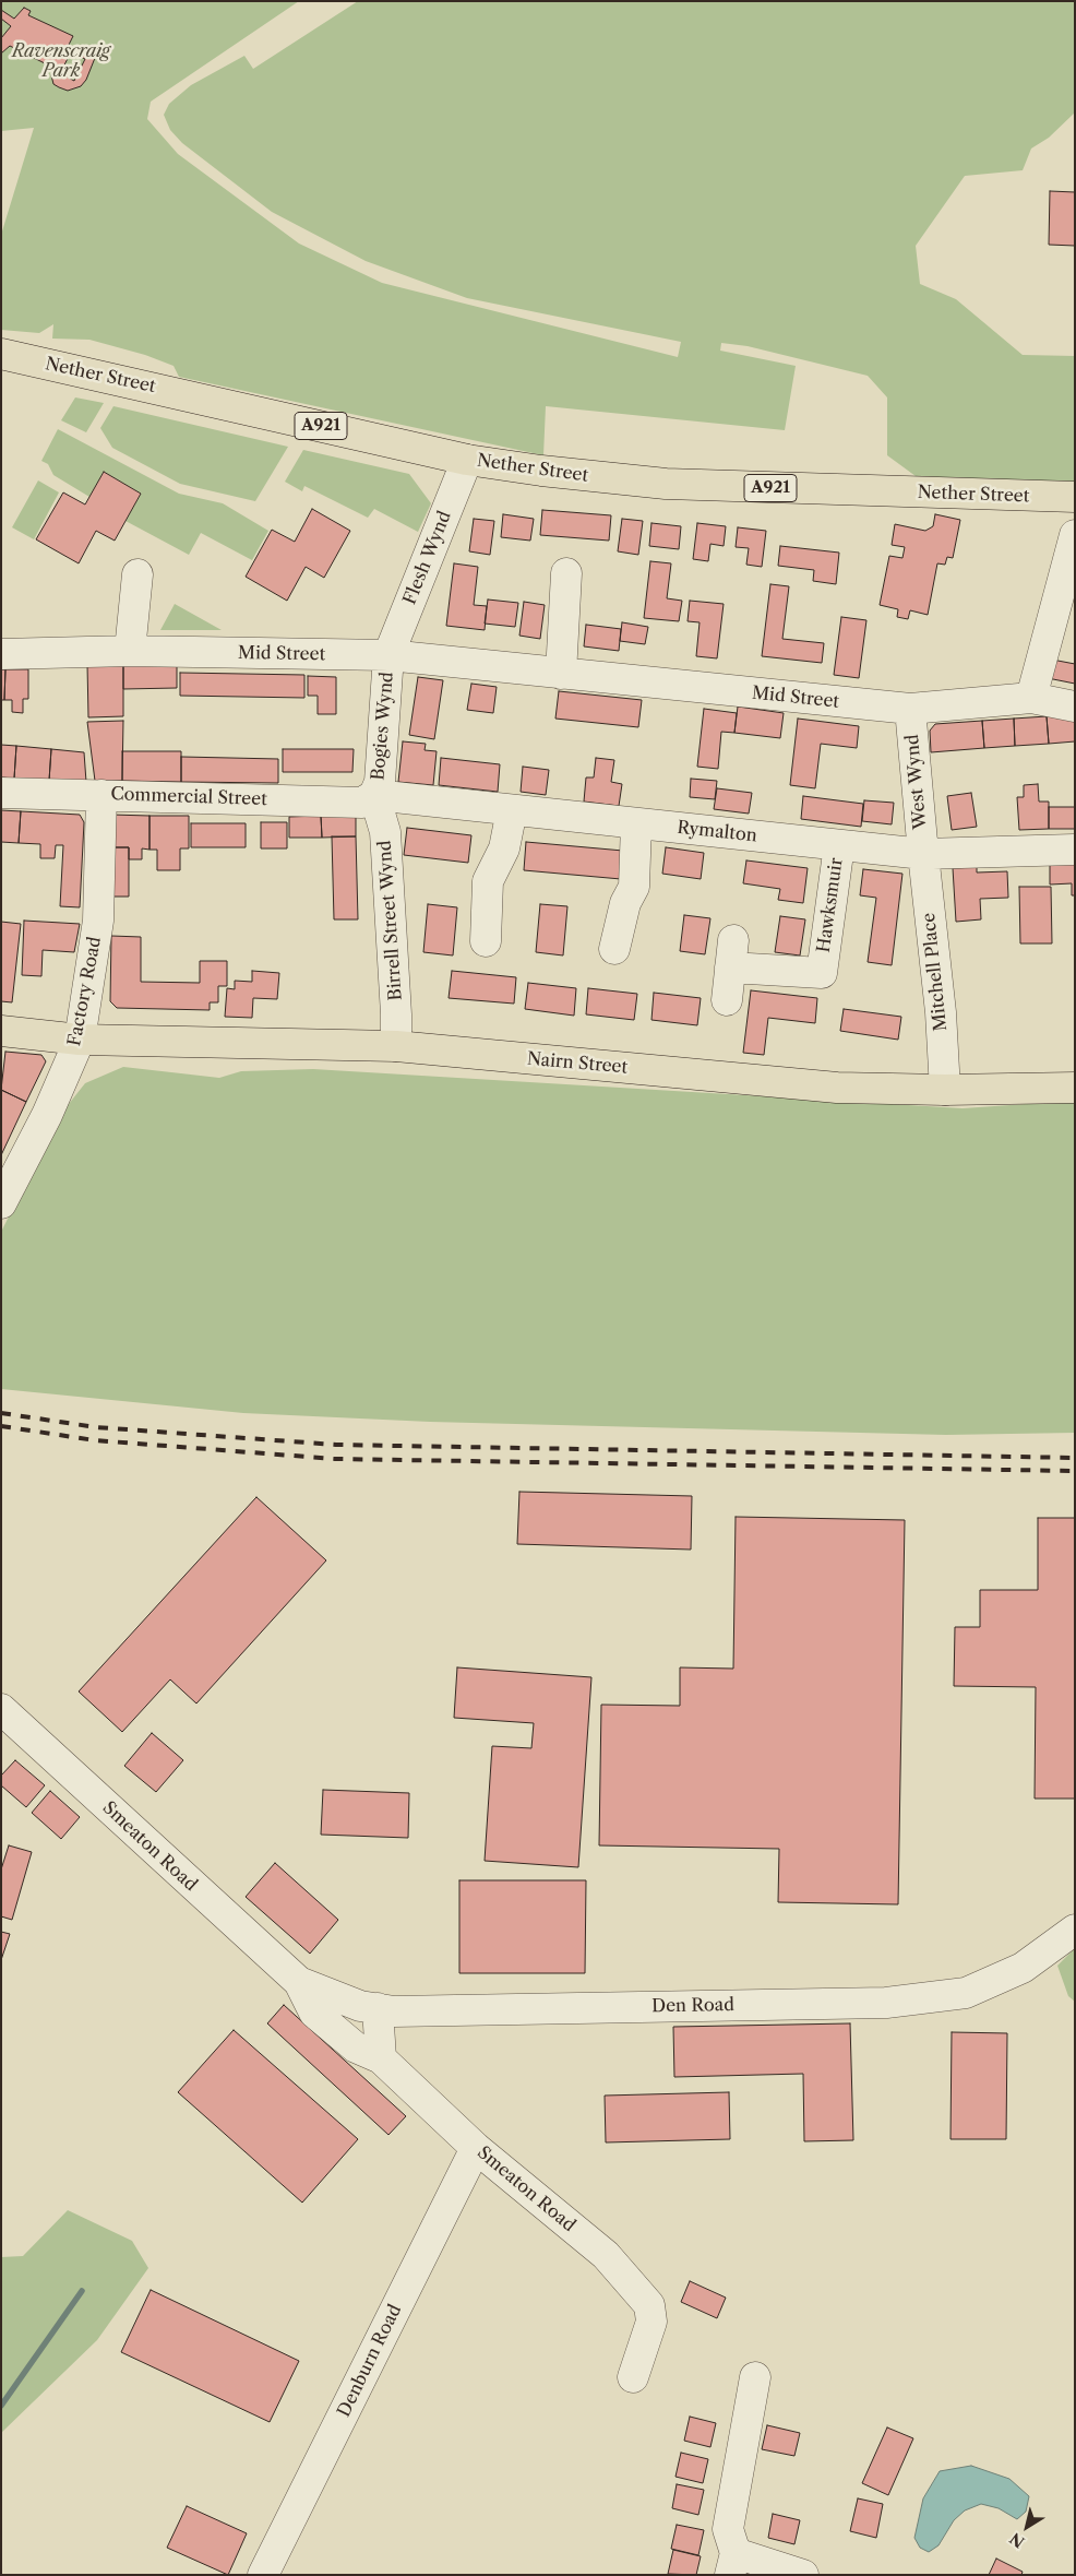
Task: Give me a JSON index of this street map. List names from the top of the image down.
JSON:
{
  "streets": {
    "main road": ["Nether Street", "A921", "Nairn Street"],
    "street": [
      "Flesh Wynd",
      "Mid Street",
      "Bogies Wynd",
      "West Wynd",
      "Commercial Street",
      "Rymalton",
      "Hawksmuir",
      "Birrell Street Wynd",
      "Mitchell Place",
      "Factory Road",
      "Smeaton Road",
      "Den Road",
      "Denburn Road"
    ]
  },
  "crossings": [
    ["Nether Street", "Flesh Wynd"],
    ["Flesh Wynd", "Mid Street"],
    ["Flesh Wynd", "Bogies Wynd"],
    ["Mid Street", "Bogies Wynd"],
    ["Mid Street", "West Wynd"],
    ["Bogies Wynd", "Commercial Street"],
    ["Bogies Wynd", "Rymalton"],
    ["Bogies Wynd", "Birrell Street Wynd"],
    ["West Wynd", "Rymalton"],
    ["West Wynd", "Mitchell Place"],
    ["Commercial Street", "Rymalton"],
    ["Commercial Street", "Birrell Street Wynd"],
    ["Commercial Street", "Factory Road"],
    ["Rymalton", "Hawksmuir"],
    ["Rymalton", "Birrell Street Wynd"],
    ["Rymalton", "Mitchell Place"],
    ["Birrell Street Wynd", "Nairn Street"],
    ["Mitchell Place", "Nairn Street"],
    ["Factory Road", "Nairn Street"],
    ["Smeaton Road", "Den Road"],
    ["Smeaton Road", "Denburn Road"]
  ],
  "parks": ["Ravenscraig Park"],
  "north": "bottom left"
}
